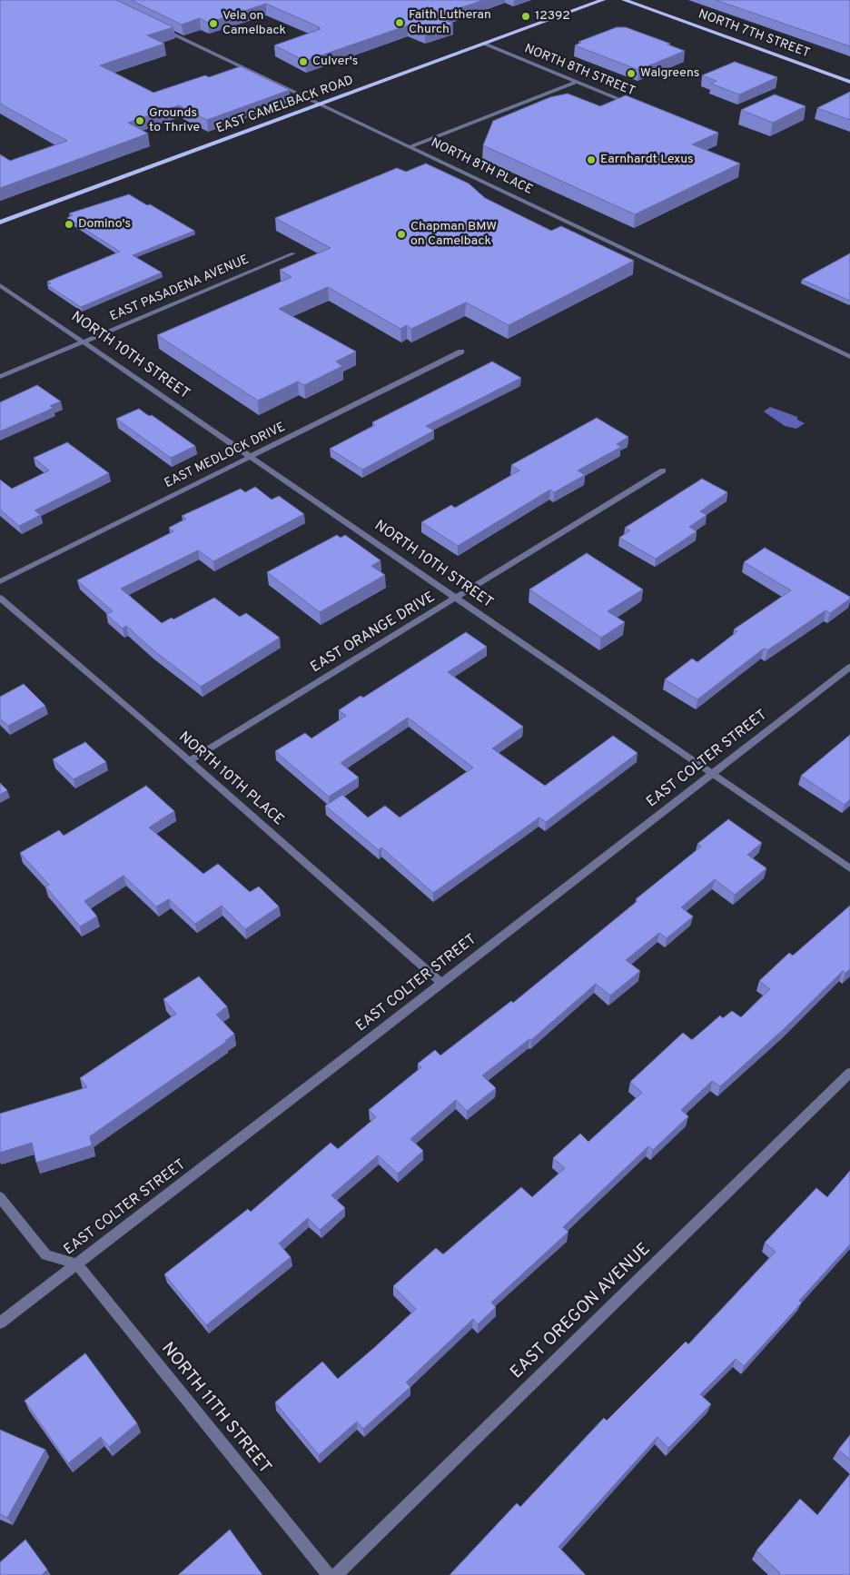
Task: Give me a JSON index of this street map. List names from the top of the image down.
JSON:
{
  "streets": {
    "main road": ["NORTH 7TH STREET", "EAST CAMELBACK ROAD"],
    "street": [
      "NORTH 8TH STREET",
      "NORTH 8TH PLACE",
      "EAST PASADENA AVENUE",
      "NORTH 10TH STREET",
      "EAST MEDLOCK DRIVE",
      "EAST ORANGE DRIVE",
      "EAST COLTER STREET",
      "NORTH 10TH PLACE",
      "EAST OREGON AVENUE",
      "NORTH 11TH STREET"
    ]
  },
  "crossings": [
    ["NORTH 8TH STREET", "EAST CAMELBACK ROAD"],
    ["EAST CAMELBACK ROAD", "NORTH 8TH PLACE"],
    ["EAST PASADENA AVENUE", "NORTH 10TH STREET"],
    ["NORTH 10TH STREET", "EAST MEDLOCK DRIVE"],
    ["NORTH 10TH STREET", "EAST ORANGE DRIVE"],
    ["NORTH 10TH STREET", "EAST COLTER STREET"],
    ["EAST ORANGE DRIVE", "NORTH 10TH PLACE"],
    ["EAST COLTER STREET", "NORTH 10TH PLACE"],
    ["EAST COLTER STREET", "NORTH 11TH STREET"]
  ],
  "places": [
    "12392",
    "Faith Lutheran Church",
    "Vela on Camelback",
    "Culver's",
    "Walgreens",
    "Grounds to Thrive",
    "Earnhardt Lexus",
    "Domino's",
    "Chapman BMW on Camelback"
  ]
}
